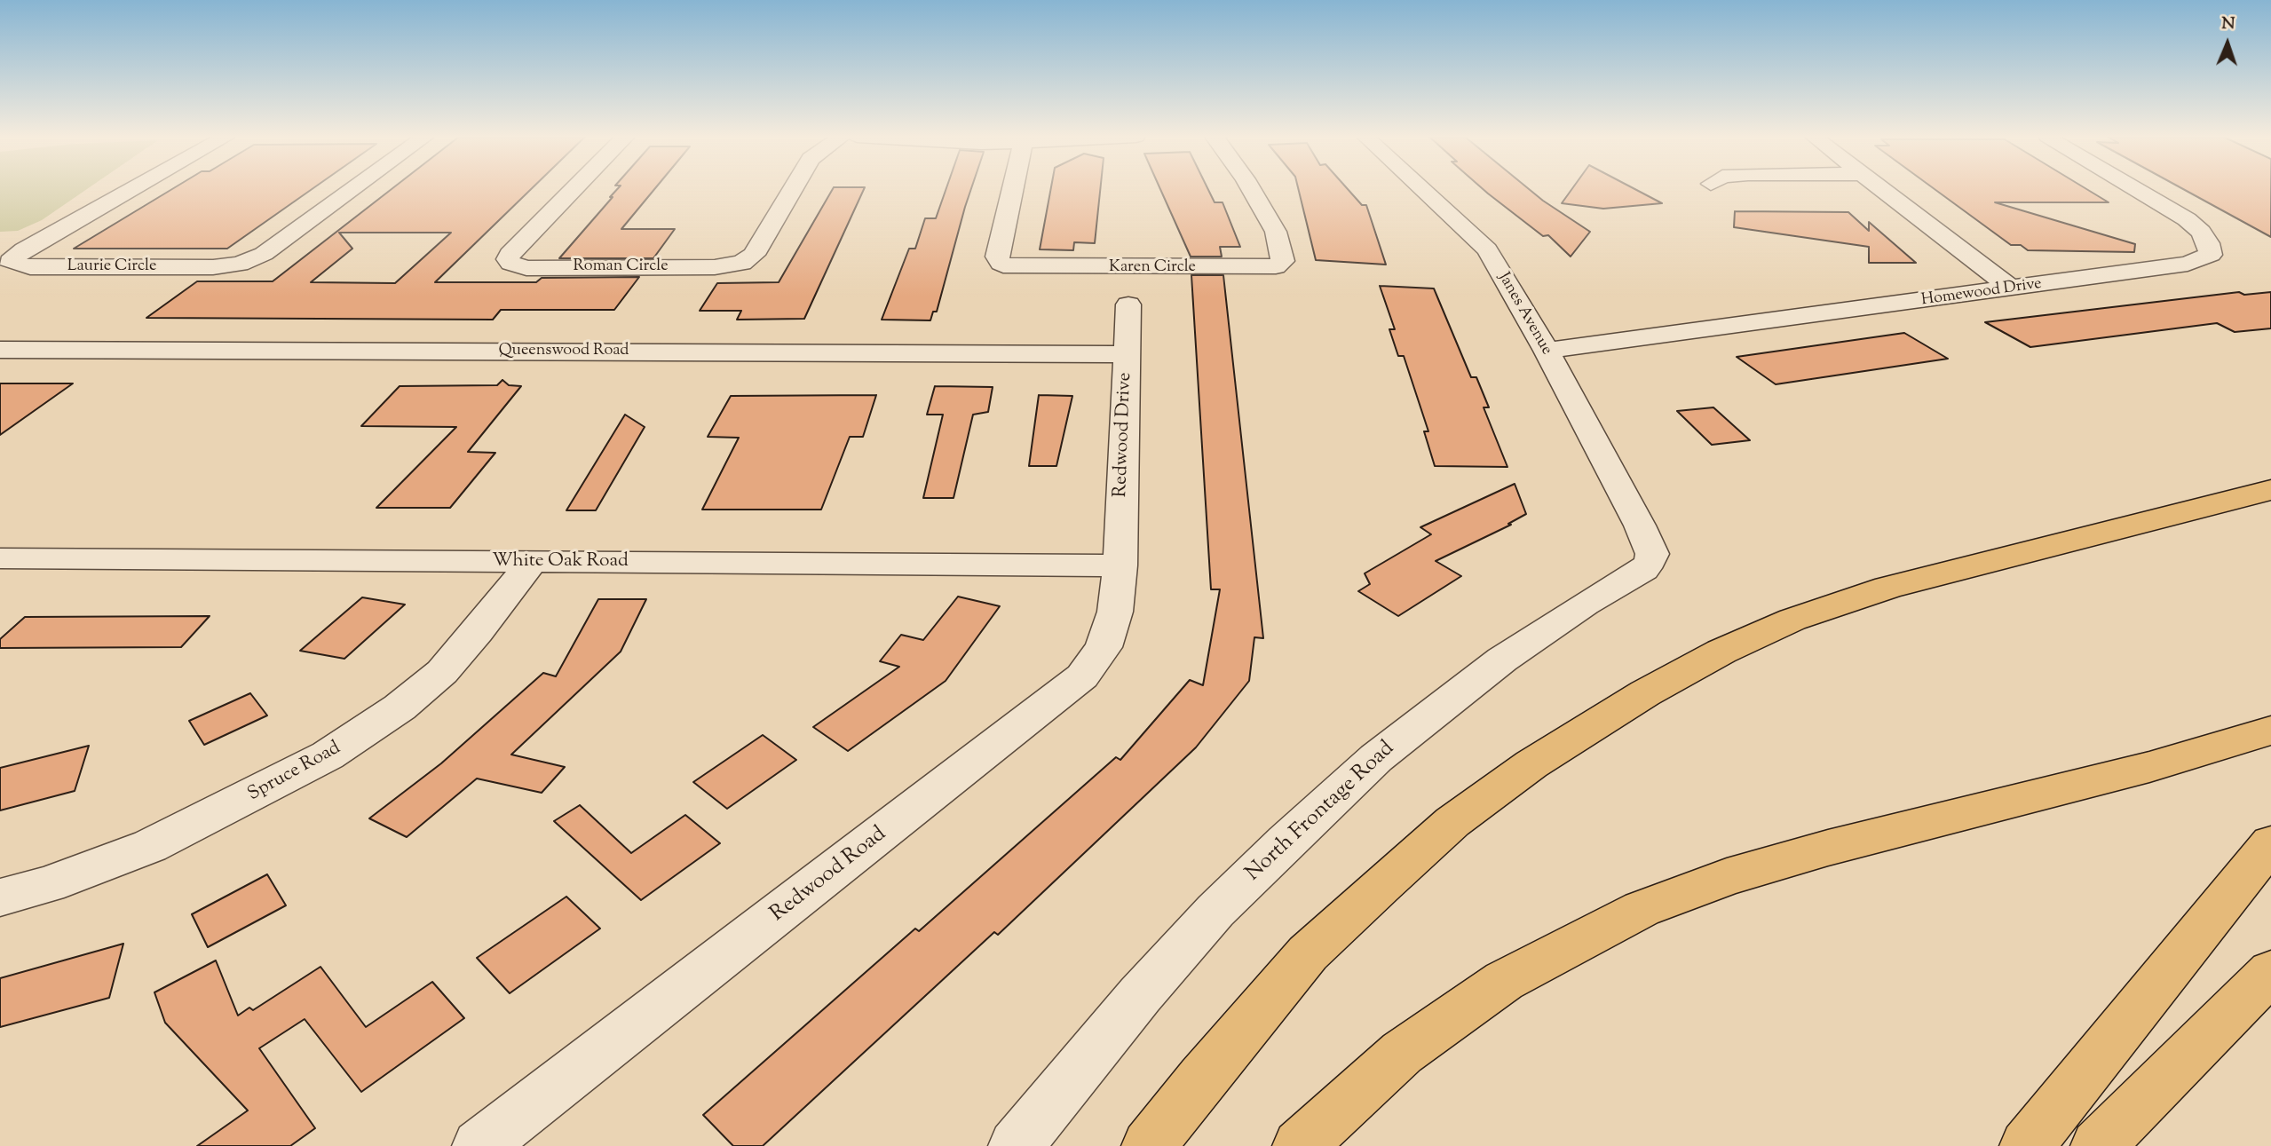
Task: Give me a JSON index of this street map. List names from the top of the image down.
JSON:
{
  "streets": {
    "street": [
      "Laurie Circle",
      "Roman Circle",
      "Karen Circle",
      "Homewood Drive",
      "Janes Avenue",
      "Queenswood Road",
      "Redwood Drive",
      "White Oak Road",
      "Spruce Road",
      "North Frontage Road",
      "Redwood Road"
    ]
  },
  "crossings": [
    ["Homewood Drive", "Janes Avenue"],
    ["Janes Avenue", "North Frontage Road"],
    ["Queenswood Road", "Redwood Drive"],
    ["Redwood Drive", "White Oak Road"],
    ["Redwood Drive", "Redwood Road"],
    ["White Oak Road", "Spruce Road"],
    ["White Oak Road", "Redwood Road"]
  ],
  "north": "top"
}
